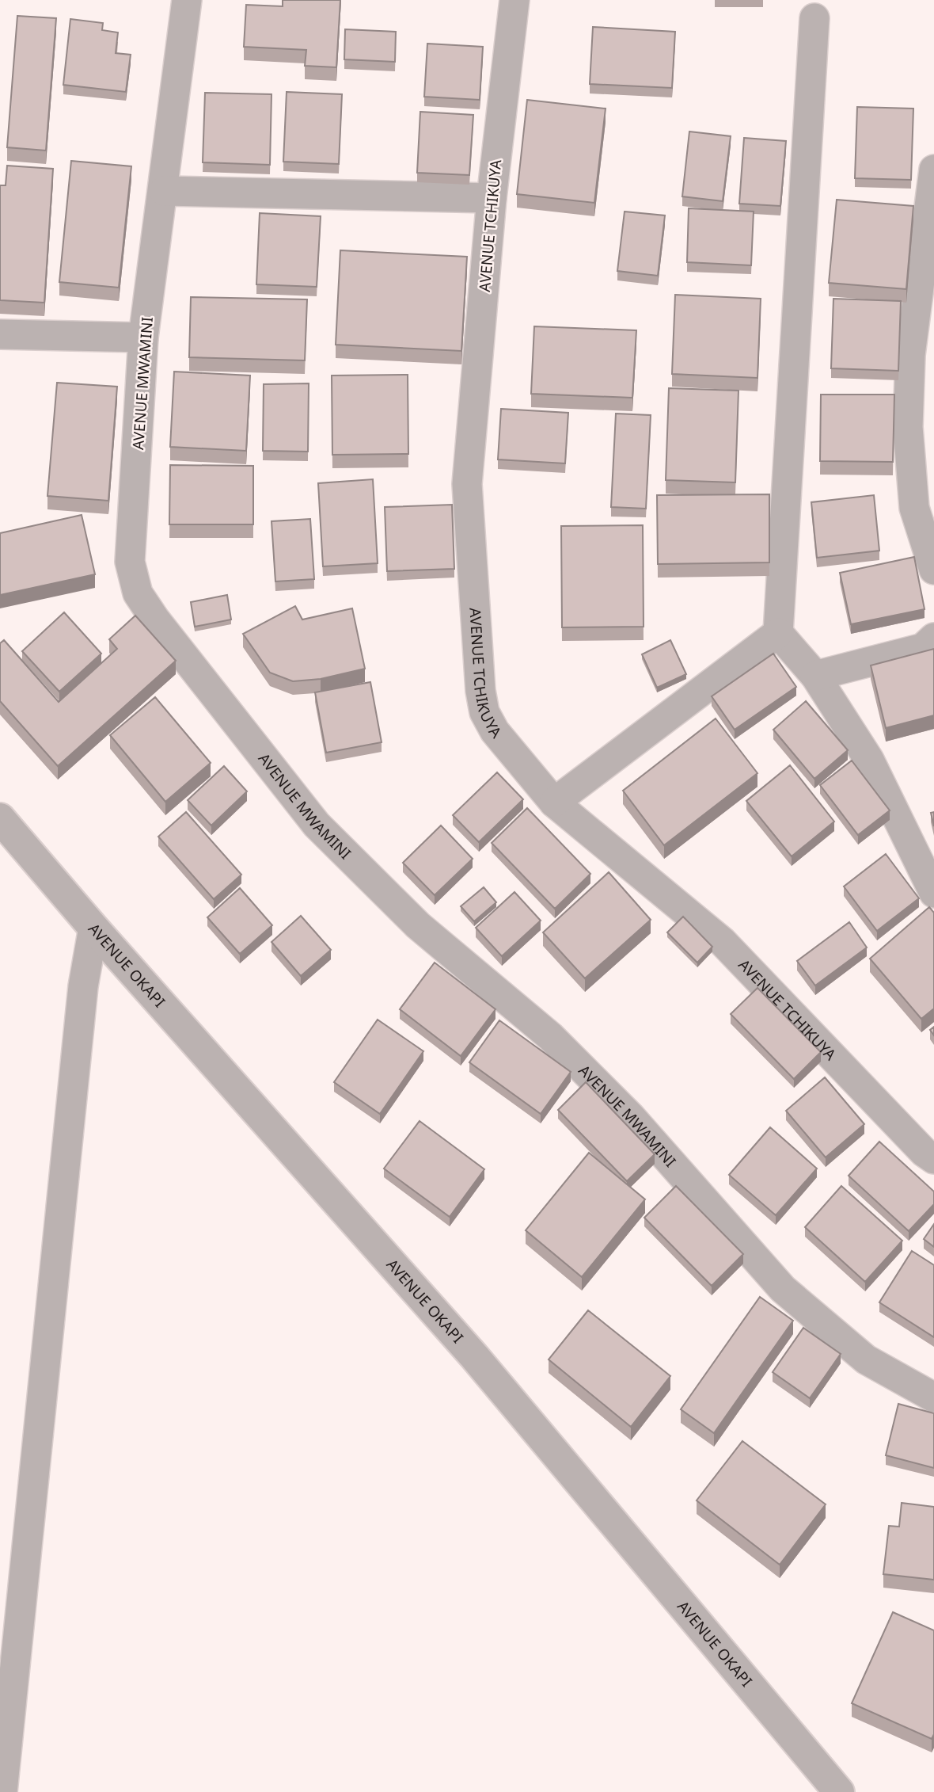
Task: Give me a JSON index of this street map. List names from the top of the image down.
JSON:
{
  "streets": {
    "street": ["AVENUE TCHIKUYA", "AVENUE MWAMINI", "AVENUE OKAPI"]
  }
}
